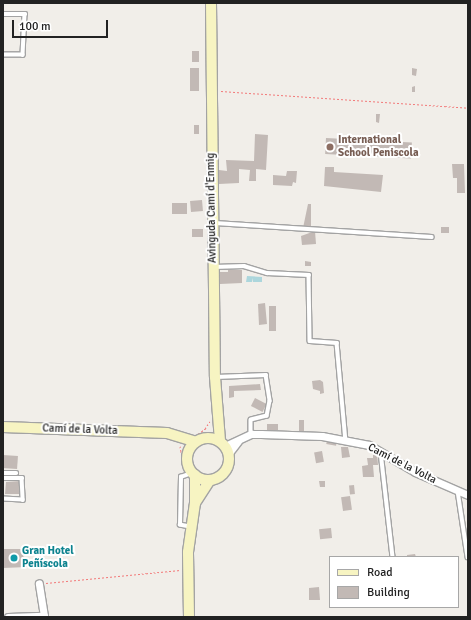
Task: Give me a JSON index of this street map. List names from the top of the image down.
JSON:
{
  "streets": {
    "street": ["Avinguda Camí d'Enmig", "Camí de la Volta"]
  },
  "crossings": [
    ["Avinguda Camí d'Enmig", "Camí de la Volta"]
  ],
  "places": ["International School Peniscola", "Gran Hotel Peñíscola"],
  "legend": ["Road", "Building"],
  "scale_bar": "100 m"
}
